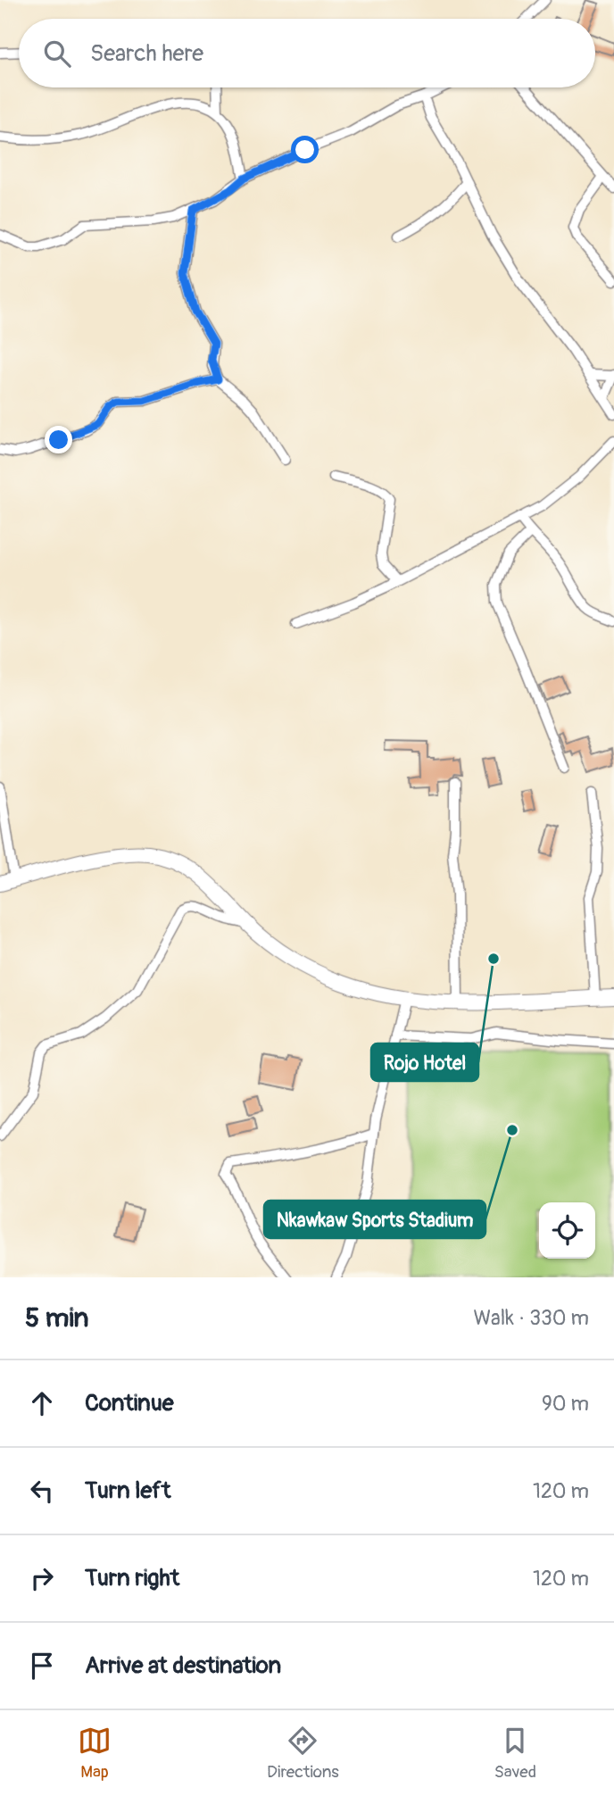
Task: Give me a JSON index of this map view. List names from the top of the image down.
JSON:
{
  "places": ["Rojo Hotel", "Nkawkaw Sports Stadium"],
  "page": {
    "search": "Search here",
    "heading": ["5 min", "Walk · 330 m"],
    "list": [
      ["Continue", "90 m"],
      ["Turn left", "120 m"],
      ["Turn right", "120 m"],
      "Arrive at destination"
    ],
    "nav": ["Map", "Directions", "Saved"]
  }
}
